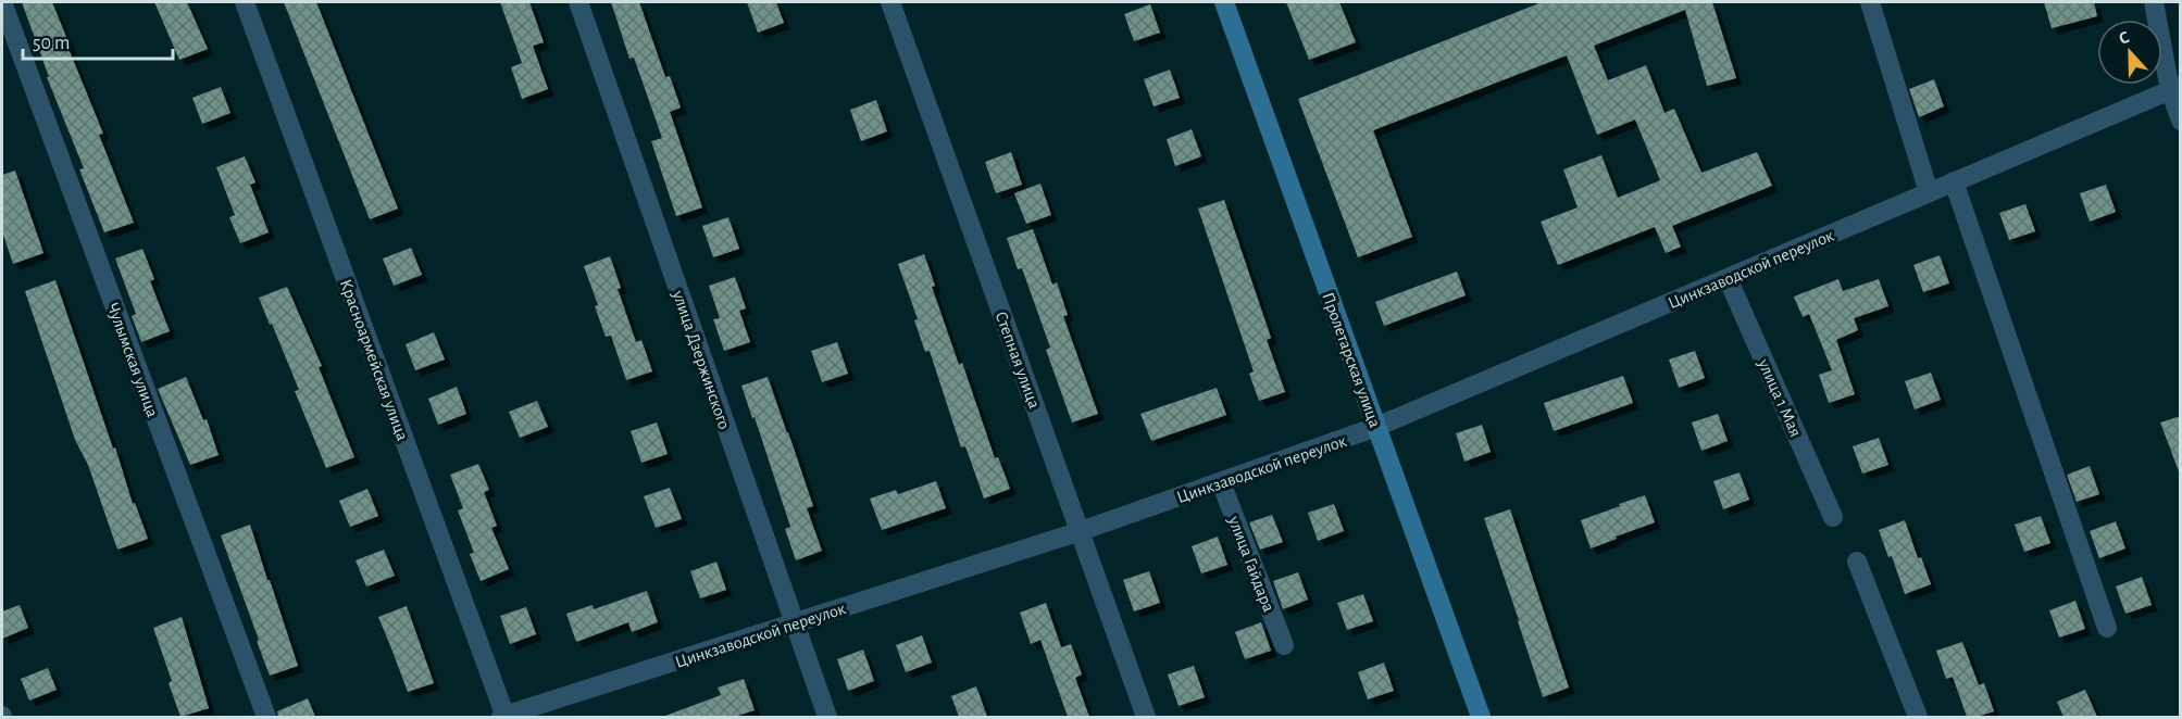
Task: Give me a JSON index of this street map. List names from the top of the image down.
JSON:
{
  "streets": {
    "main road": ["Пролетарская улица"],
    "street": [
      "Цинкзаводской переулок",
      "Чулымская улица",
      "Красноармейская улица",
      "улица Дзержинского",
      "Степная улица",
      "улица 1 Мая",
      "улица Гайдара"
    ]
  },
  "crossings": [
    ["Цинкзаводской переулок", "Красноармейская улица"],
    ["Цинкзаводской переулок", "улица Дзержинского"],
    ["Цинкзаводской переулок", "Степная улица"],
    ["Цинкзаводской переулок", "Пролетарская улица"],
    ["Цинкзаводской переулок", "улица 1 Мая"],
    ["Цинкзаводской переулок", "улица Гайдара"]
  ],
  "scale_bar": "50 m",
  "north": "top"
}
